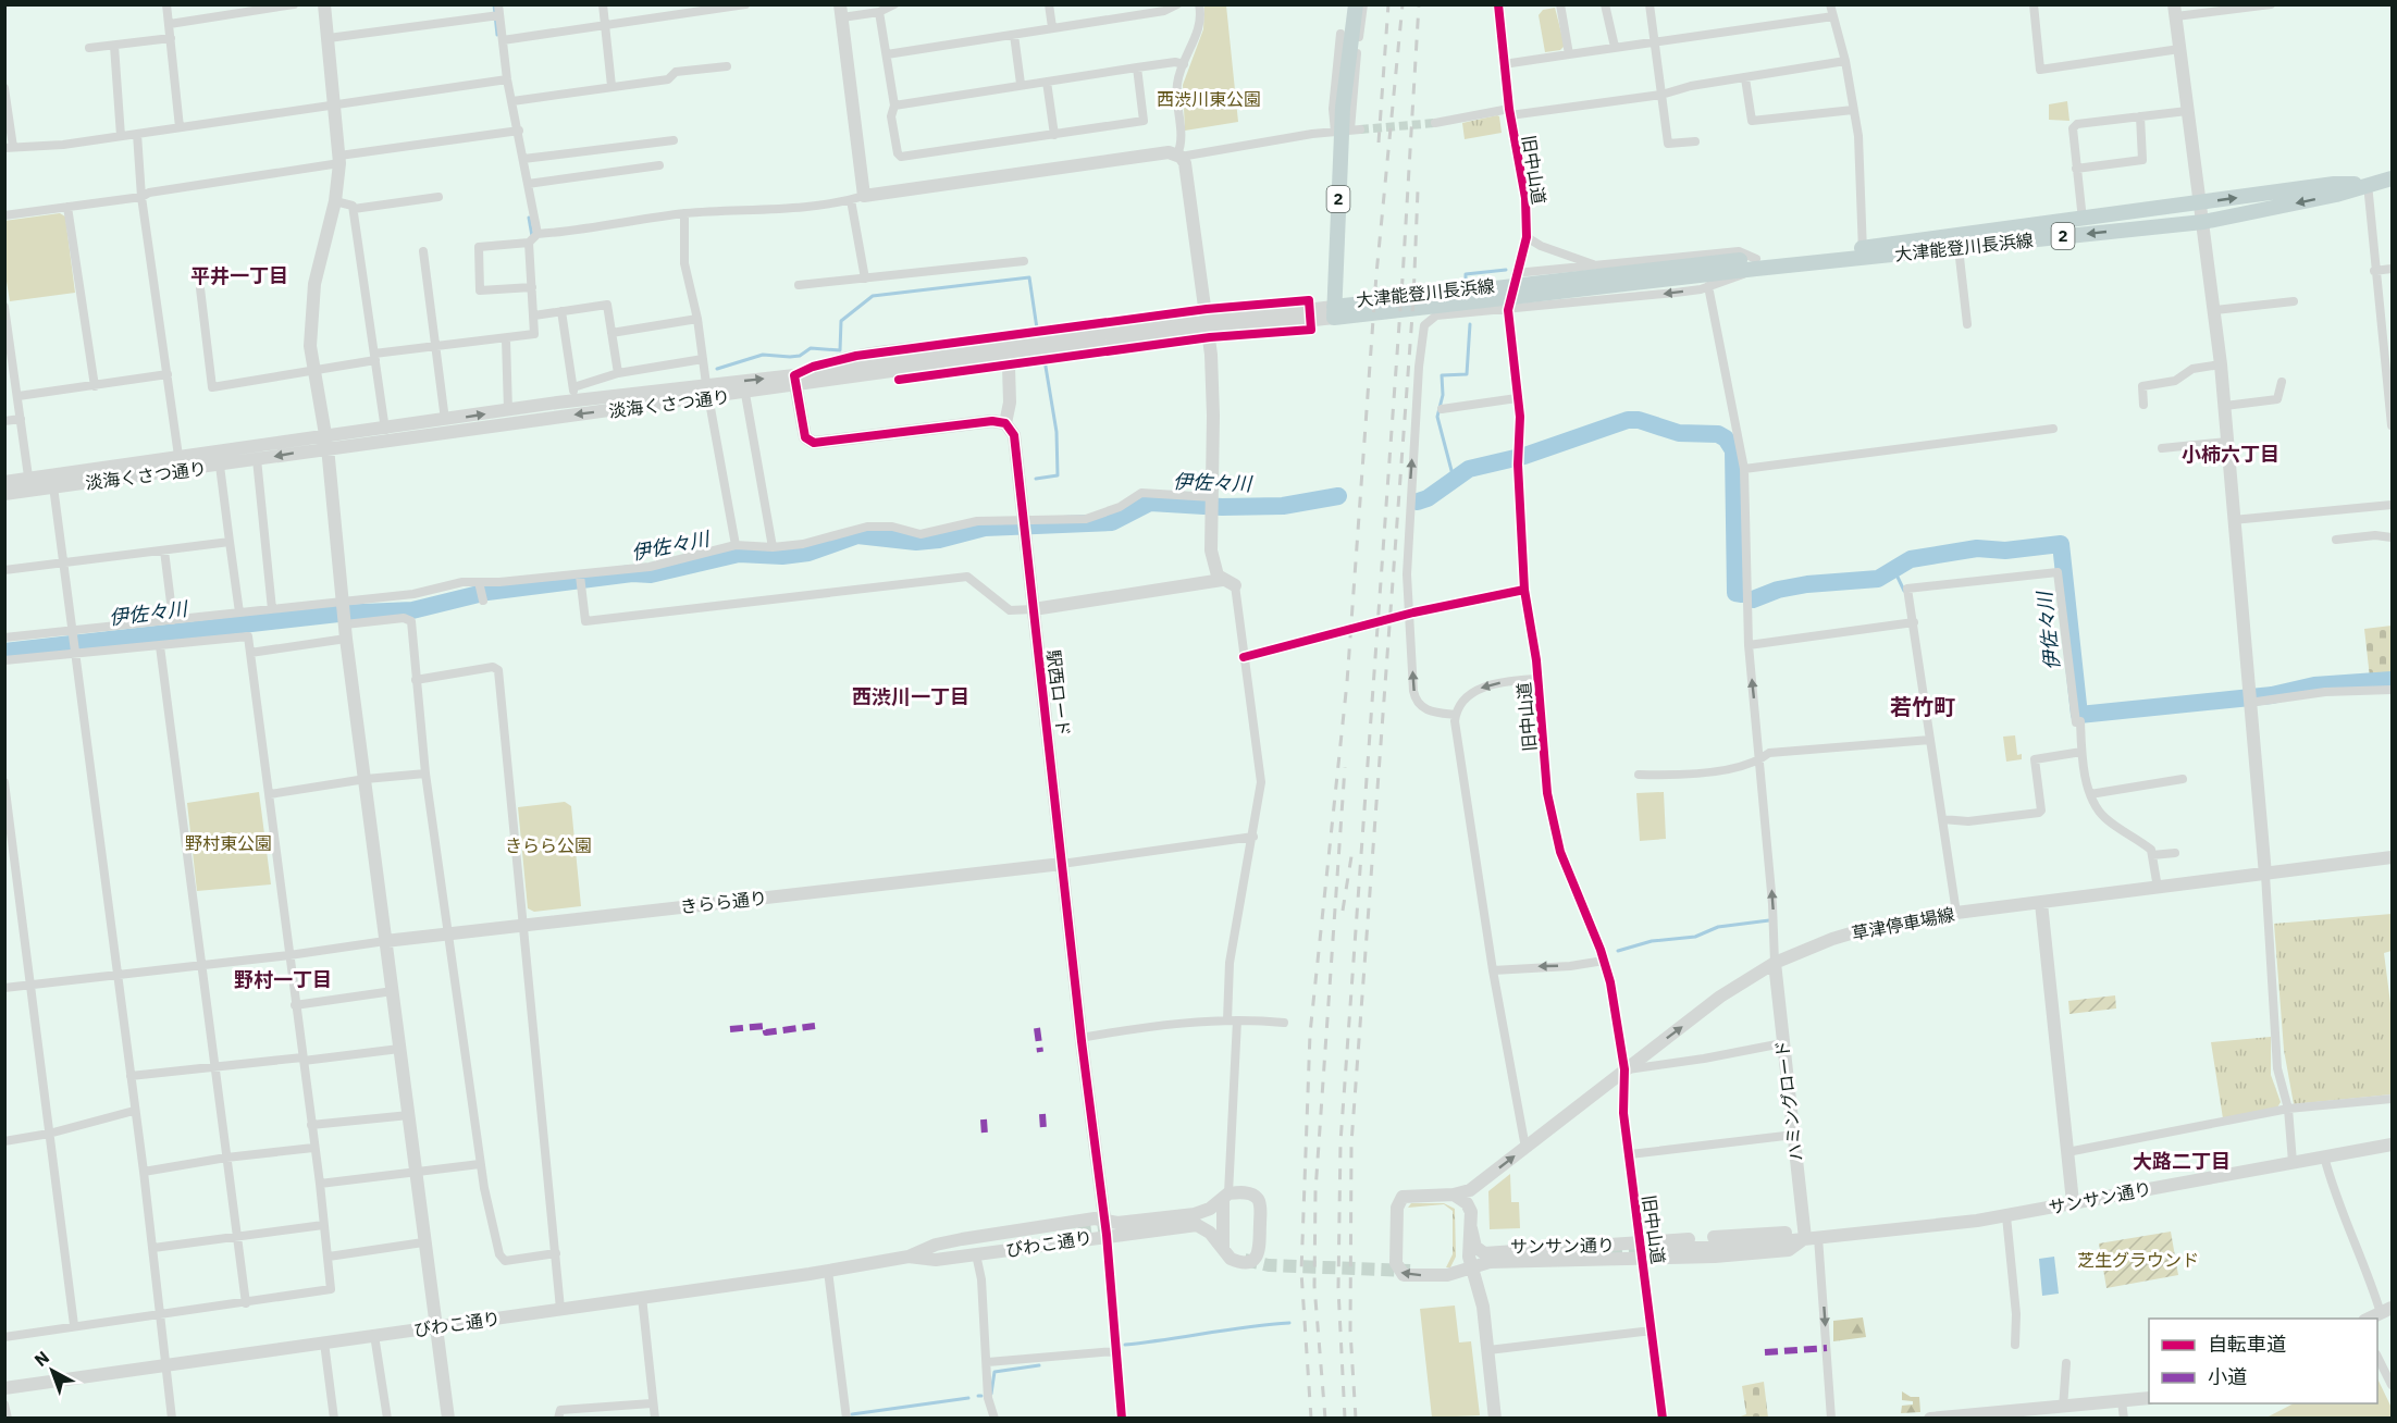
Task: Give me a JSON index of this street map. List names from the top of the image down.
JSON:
{
  "streets": {
    "main road": ["2", "大津能登川長浜線"],
    "street": [
      "旧中山道",
      "淡海くさつ通り",
      "駅西ロード",
      "きらら通り",
      "草津停車場線",
      "ハミングロード",
      "サンサン通り",
      "びわこ通り"
    ]
  },
  "crossings": [
    ["旧中山道", "草津停車場線"],
    ["旧中山道", "サンサン通り"],
    ["大津能登川長浜線", "淡海くさつ通り"],
    ["駅西ロード", "きらら通り"],
    ["駅西ロード", "びわこ通り"],
    ["草津停車場線", "ハミングロード"],
    ["草津停車場線", "サンサン通り"],
    ["ハミングロード", "サンサン通り"]
  ],
  "districts": [
    "平井一丁目",
    "小柿六丁目",
    "西渋川一丁目",
    "若竹町",
    "野村一丁目",
    "大路二丁目"
  ],
  "water": ["伊佐々川"],
  "parks": [
    "西渋川東公園",
    "野村東公園",
    "きらら公園",
    "芝生グラウンド"
  ],
  "legend": ["自転車道", "小道"],
  "north": "top left"
}
